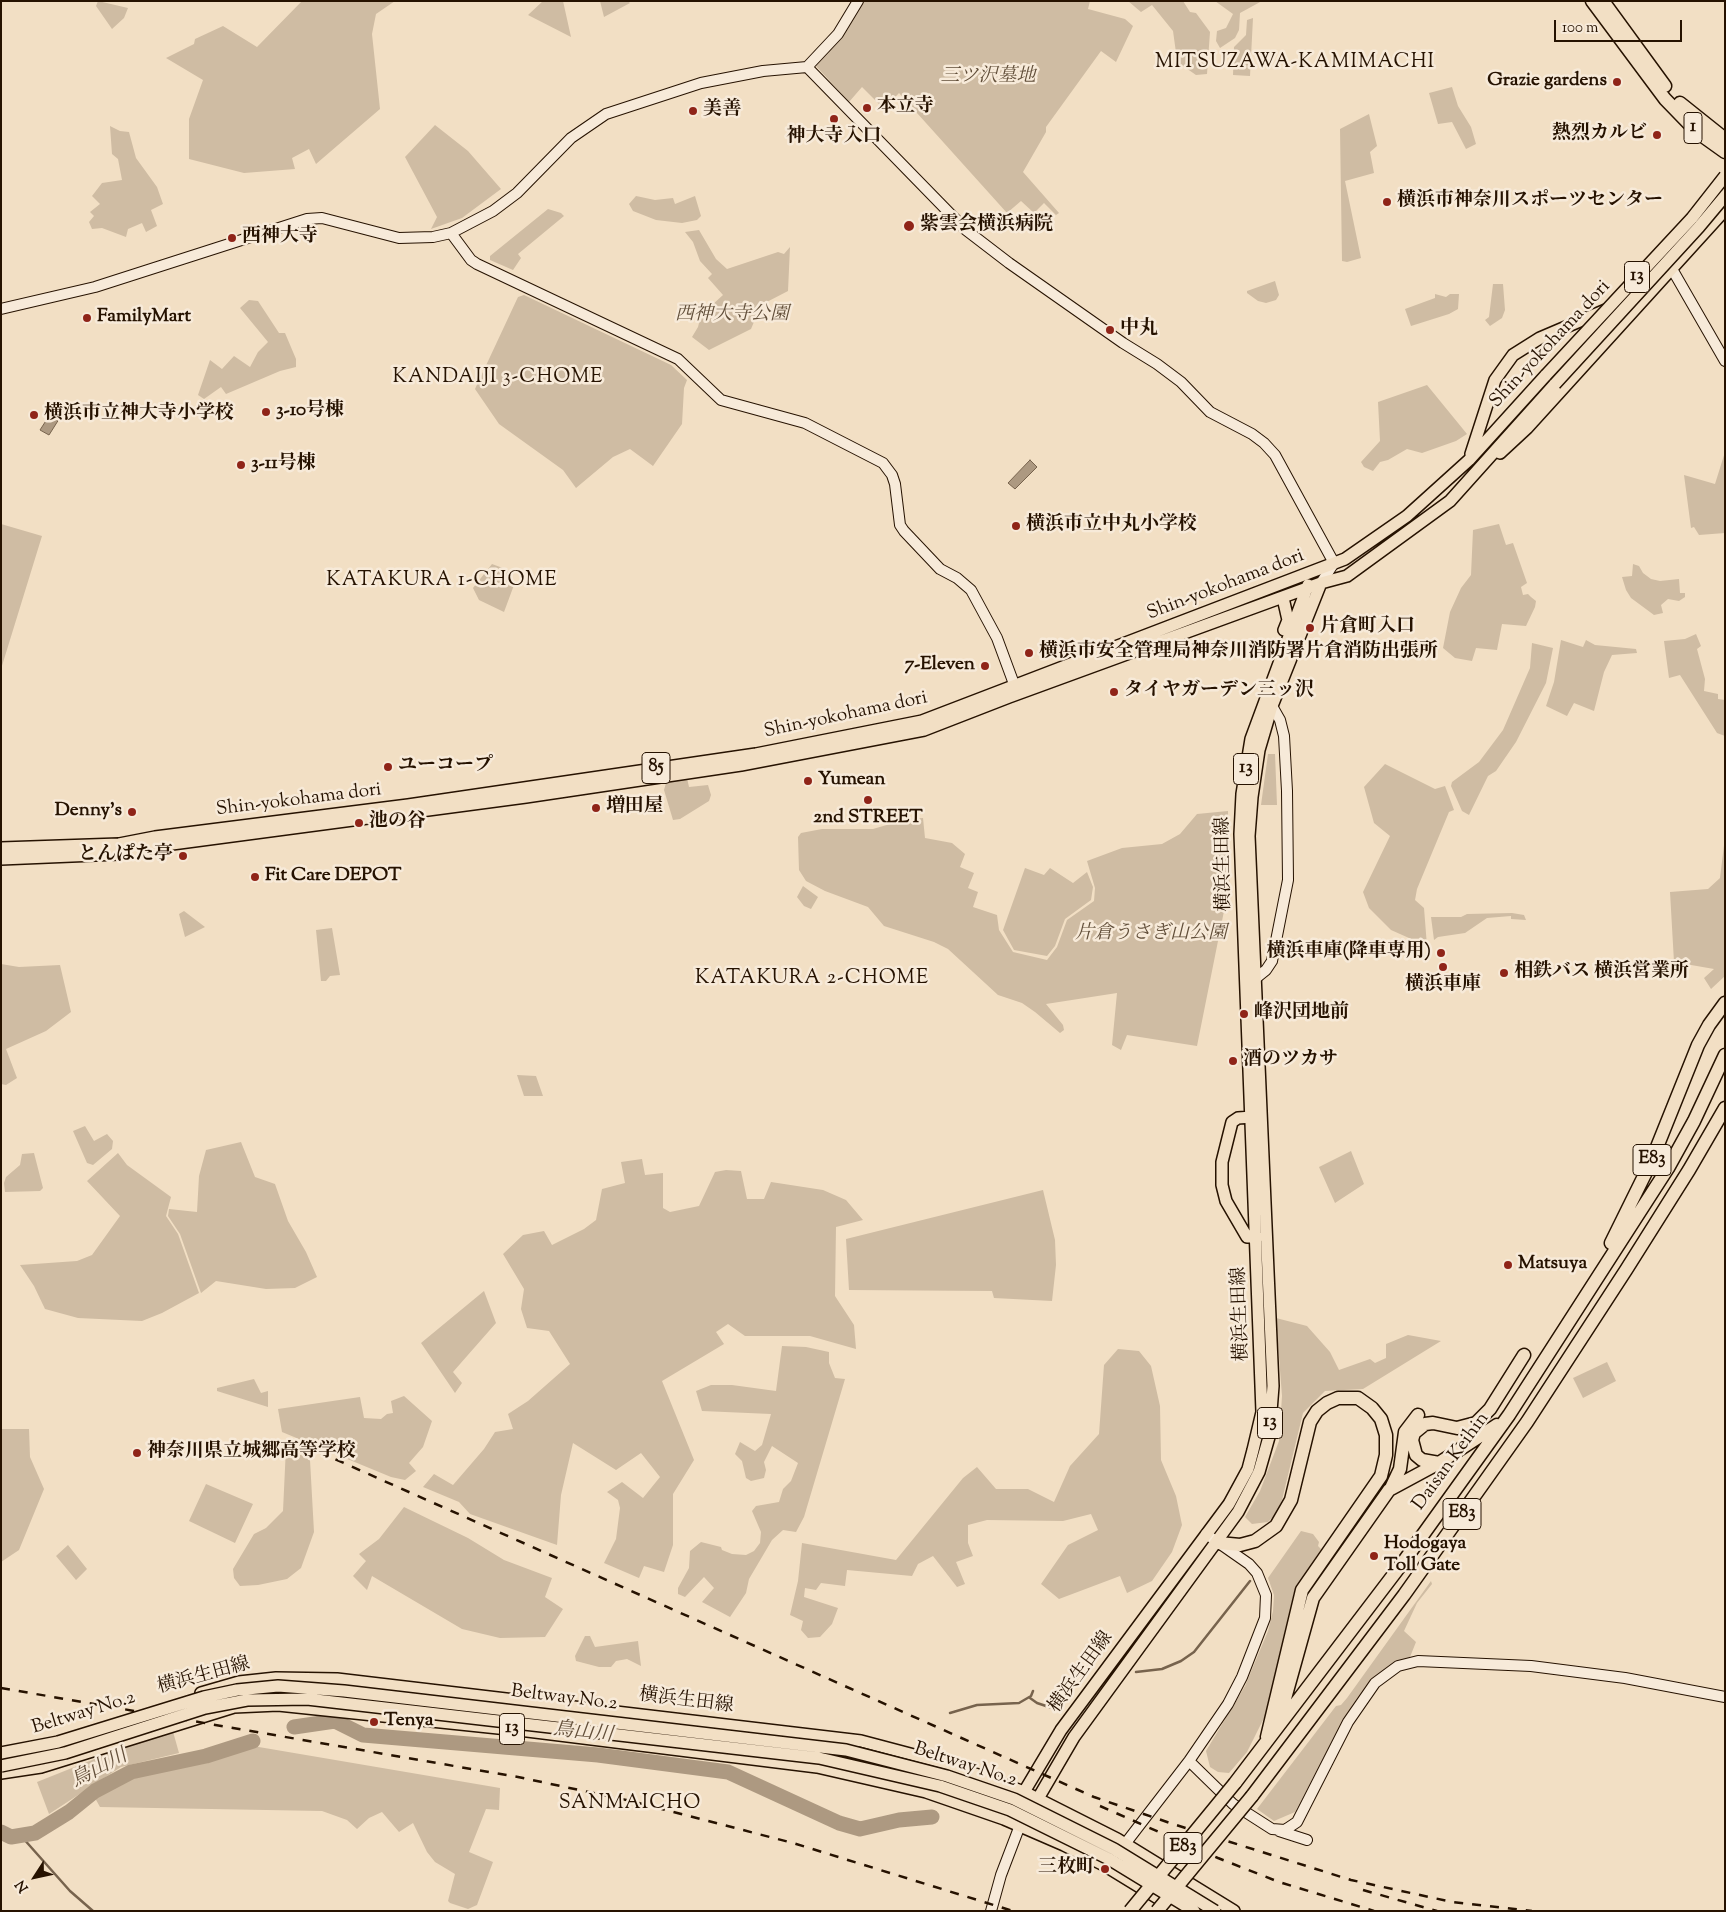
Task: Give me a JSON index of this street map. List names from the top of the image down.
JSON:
{
  "streets": {
    "highway": ["1", "E83", "Daisan Keihin"],
    "main road": [
      "13",
      "Shin-yokohama dori",
      "85",
      "横浜生田線",
      "Beltway No.2"
    ]
  },
  "crossings": [
    ["13", "横浜生田線"],
    ["Shin-yokohama dori", "横浜生田線"],
    ["E83", "Daisan Keihin"]
  ],
  "districts": [
    "MITSUZAWA-KAMIMACHI",
    "KANDAIJI 3-CHOME",
    "KATAKURA 1-CHOME",
    "KATAKURA 2-CHOME",
    "SANMAICHO"
  ],
  "water": ["鳥山川"],
  "parks": ["三ツ沢墓地", "西神大寺公園", "片倉うさぎ山公園"],
  "places": [
    "Grazie gardens",
    "本立寺",
    "美善",
    "神大寺入口",
    "熱烈カルビ",
    "横浜市神奈川スポーツセンター",
    "紫雲会横浜病院",
    "西神大寺",
    "FamilyMart",
    "中丸",
    "3-10号棟",
    "横浜市立神大寺小学校",
    "3-11号棟",
    "横浜市立中丸小学校",
    "片倉町入口",
    "横浜市安全管理局神奈川消防署片倉消防出張所",
    "7-Eleven",
    "タイヤガーデン三ッ沢",
    "ユーコープ",
    "Yumean",
    "2nd STREET",
    "増田屋",
    "Denny's",
    "池の谷",
    "とんぱた亭",
    "Fit Care DEPOT",
    "横浜車庫(降車専用)",
    "横浜車庫",
    "相鉄バス 横浜営業所",
    "峰沢団地前",
    "酒のツカサ",
    "Matsuya",
    "神奈川県立城郷高等学校",
    "Hodogaya Toll Gate",
    "Tenya",
    "三枚町"
  ],
  "scale_bar": "100 m",
  "north": "bottom left"
}
